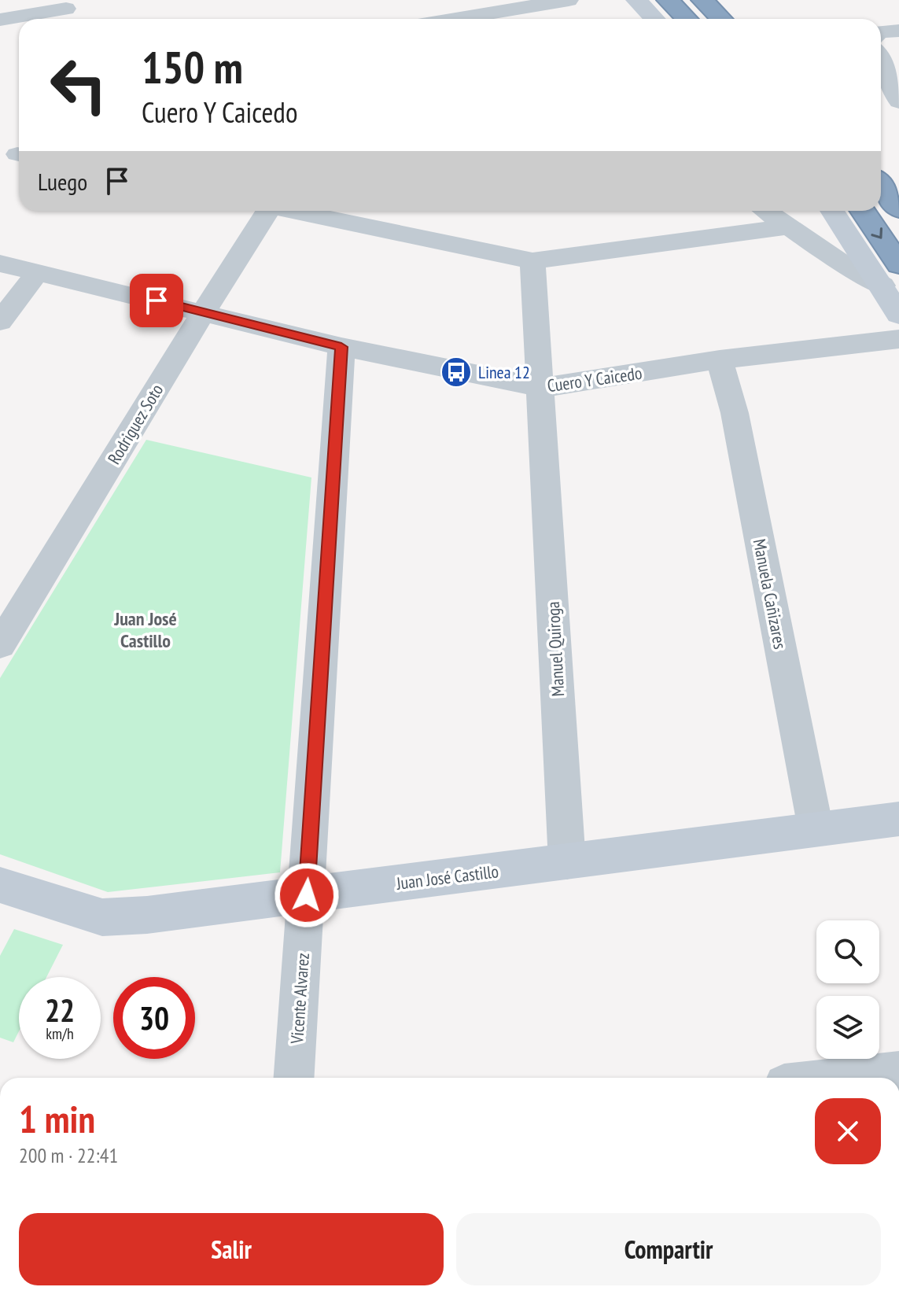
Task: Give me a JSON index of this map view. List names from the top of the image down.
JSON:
{
  "streets": {
    "street": [
      "Cuero Y Caicedo",
      "Rodriguez Soto",
      "Manuela Cañizares",
      "Manuel Quiroga",
      "Juan José Castillo",
      "Vicente Alvarez"
    ]
  },
  "crossings": [
    ["Cuero Y Caicedo", "Rodriguez Soto"],
    ["Cuero Y Caicedo", "Manuela Cañizares"],
    ["Cuero Y Caicedo", "Manuel Quiroga"],
    ["Cuero Y Caicedo", "Vicente Alvarez"],
    ["Manuela Cañizares", "Juan José Castillo"],
    ["Manuel Quiroga", "Juan José Castillo"],
    ["Juan José Castillo", "Vicente Alvarez"]
  ],
  "districts": ["Juan José Castillo"],
  "places": {
    "bus stop": ["Linea 12"]
  },
  "page": {
    "turn": ["150 m", "Cuero Y Caicedo"],
    "then": "Luego",
    "speed": "22 km/h",
    "limit": "30",
    "heading": ["1 min", "200 m · 22:41"],
    "buttons": ["Salir", "Compartir"]
  }
}
